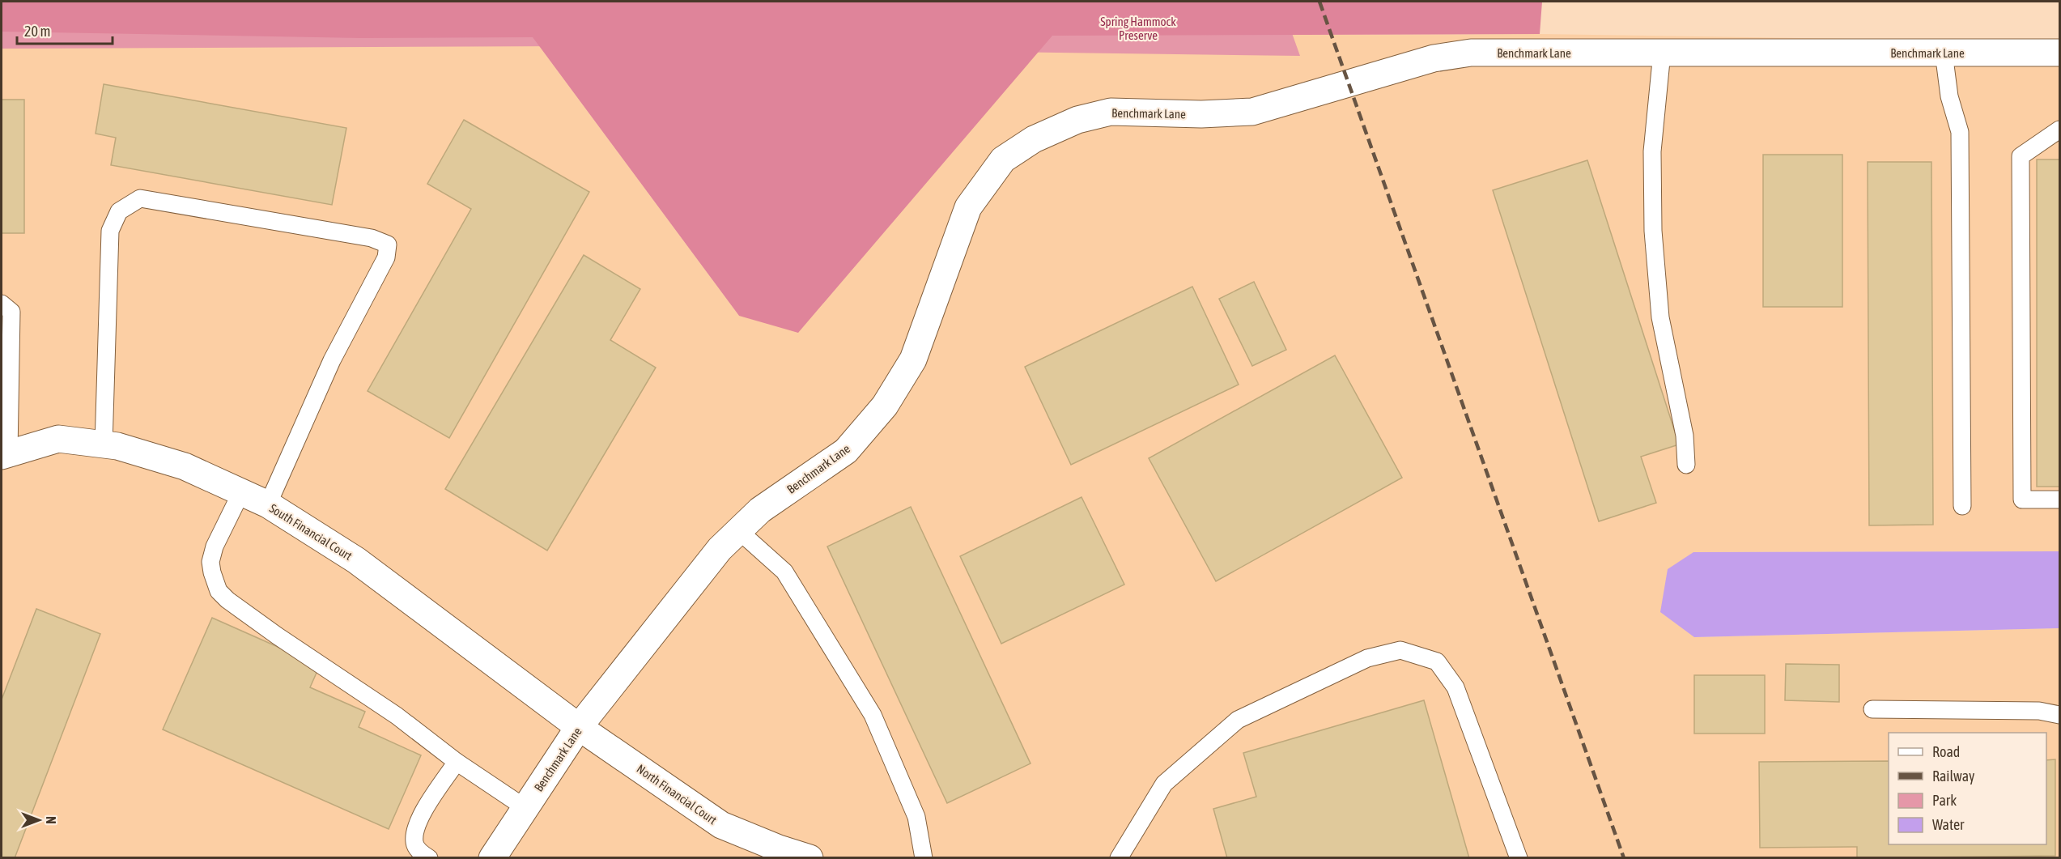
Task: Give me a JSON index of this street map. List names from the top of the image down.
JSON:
{
  "streets": {
    "street": ["Benchmark Lane", "South Financial Court", "North Financial Court"]
  },
  "crossings": [
    ["Benchmark Lane", "South Financial Court"],
    ["Benchmark Lane", "North Financial Court"],
    ["South Financial Court", "North Financial Court"]
  ],
  "parks": ["Spring Hammock Preserve"],
  "legend": [
    "Road",
    "Railway",
    "Park",
    "Water"
  ],
  "scale_bar": "20 m",
  "north": "right"
}
